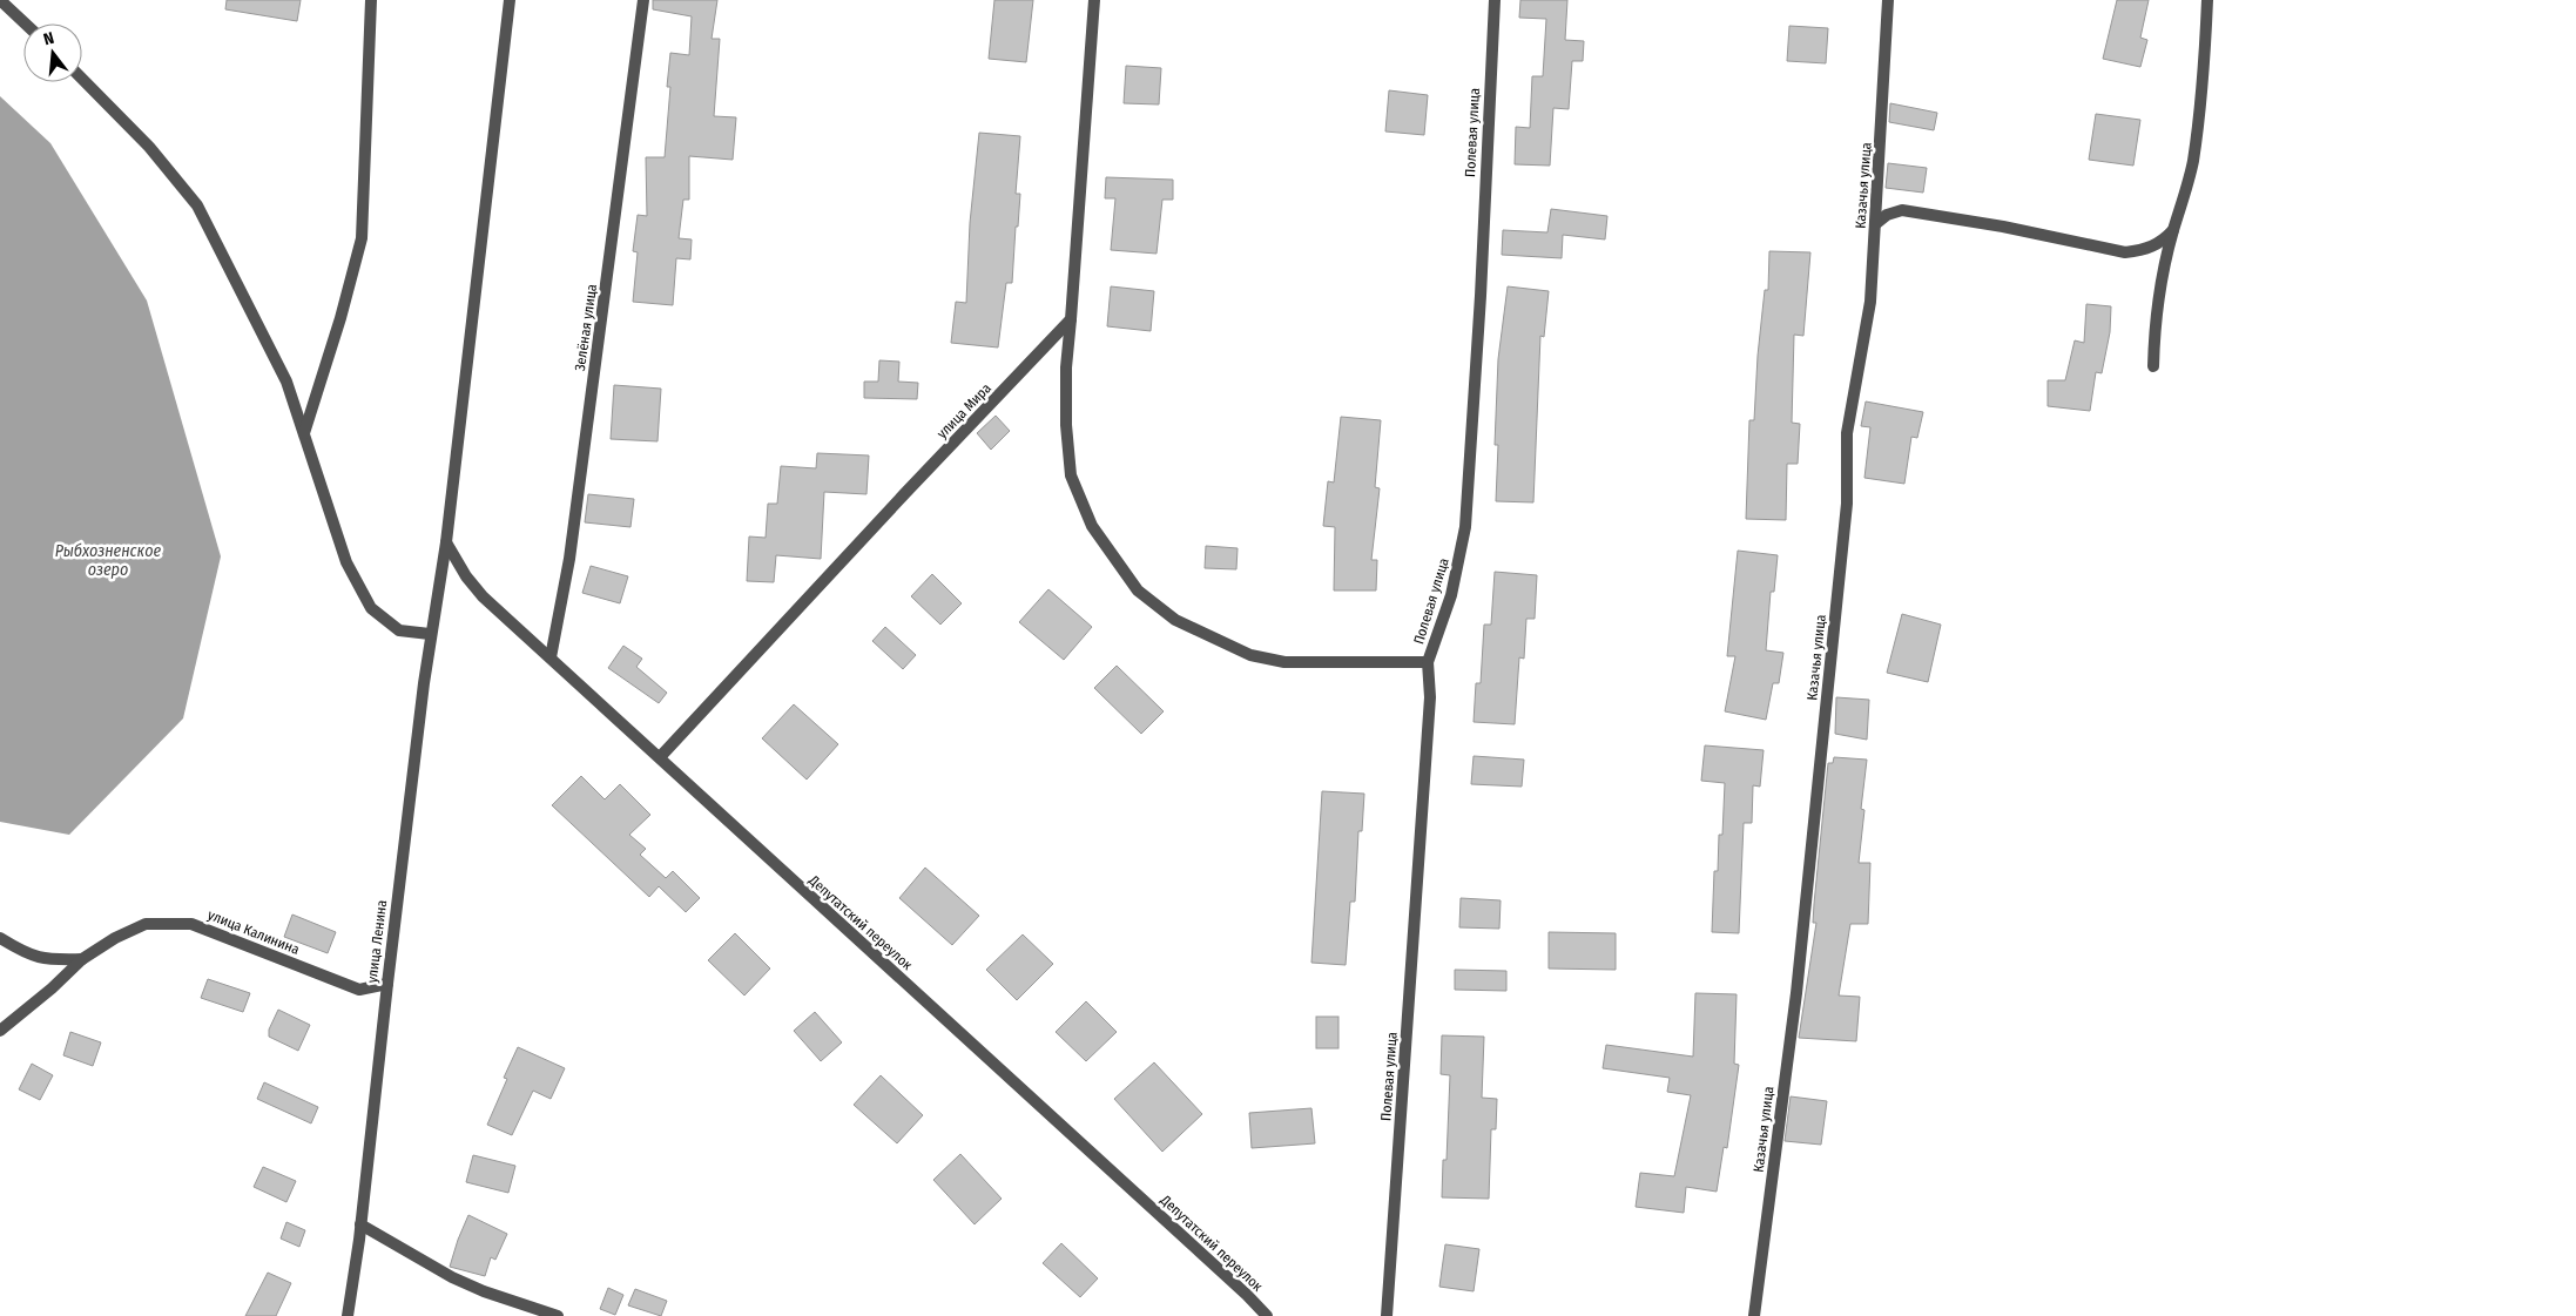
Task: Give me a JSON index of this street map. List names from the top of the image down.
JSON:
{
  "streets": {
    "street": [
      "Полевая улица",
      "Казачья улица",
      "Зелёная улица",
      "улица Мира",
      "Депутатский переулок",
      "улица Калинина",
      "улица Ленина"
    ]
  },
  "crossings": [
    ["Зелёная улица", "Депутатский переулок"],
    ["улица Мира", "Депутатский переулок"],
    ["Депутатский переулок", "улица Ленина"],
    ["улица Калинина", "улица Ленина"]
  ],
  "water": ["Рыбхозненское озеро"],
  "north": "top"
}
